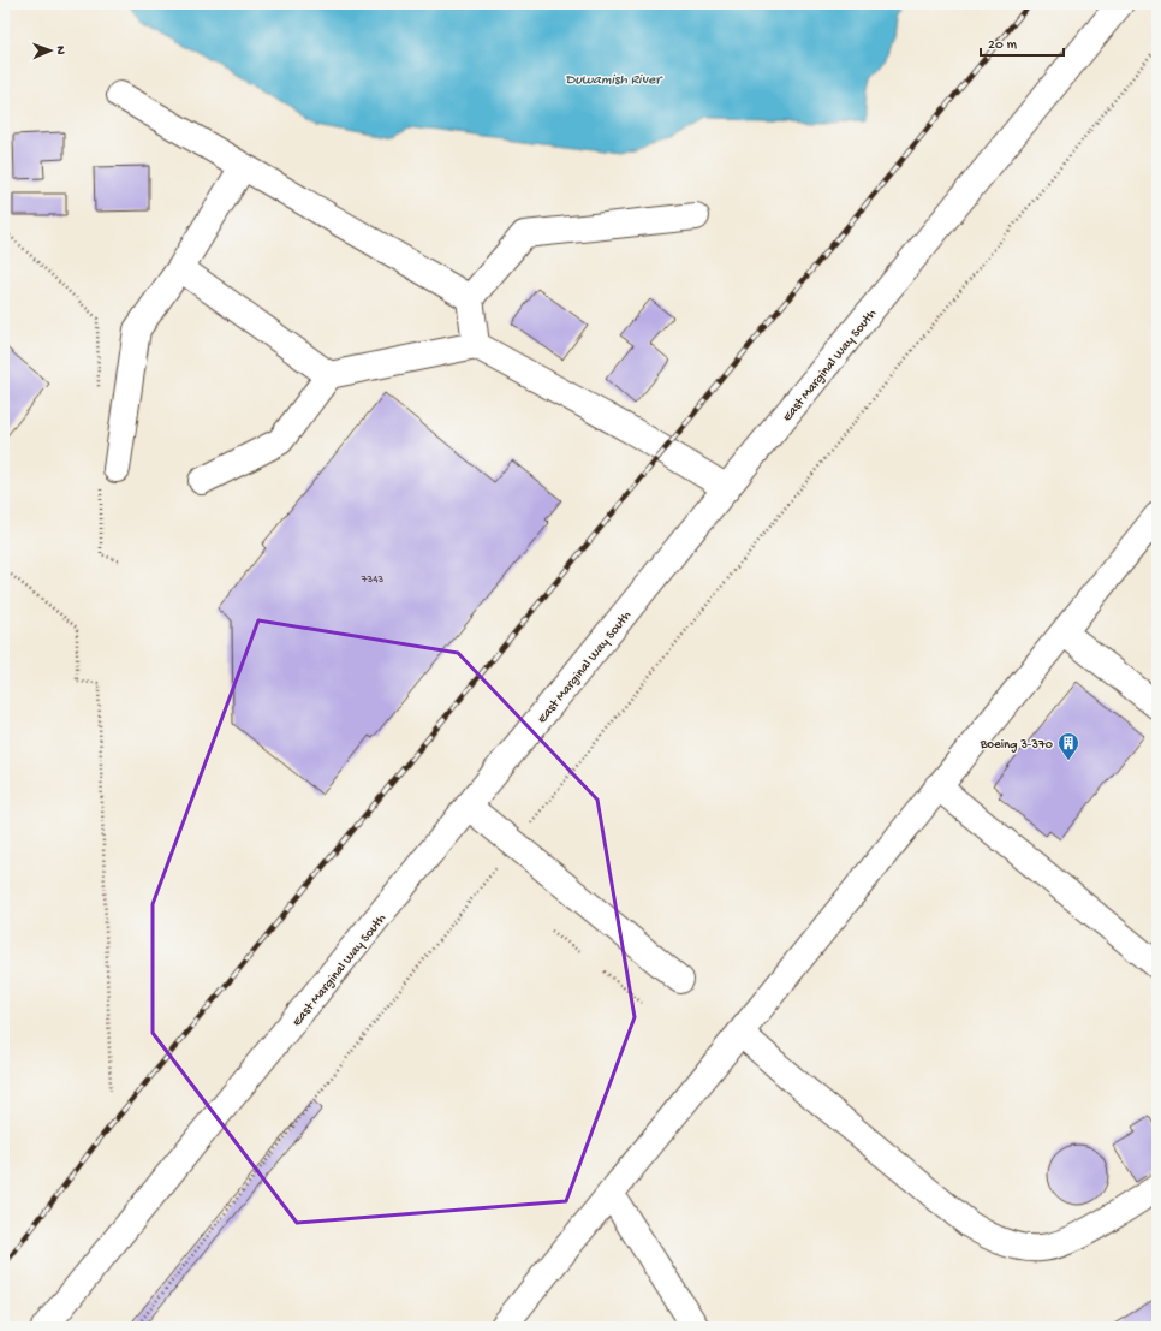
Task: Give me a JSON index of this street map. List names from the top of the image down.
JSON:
{
  "streets": {
    "main road": ["East Marginal Way South"]
  },
  "water": ["Duwamish River"],
  "places": {
    "building": ["Boeing 3-370"]
  },
  "house_numbers": ["7343"],
  "scale_bar": "20 m",
  "north": "right"
}
